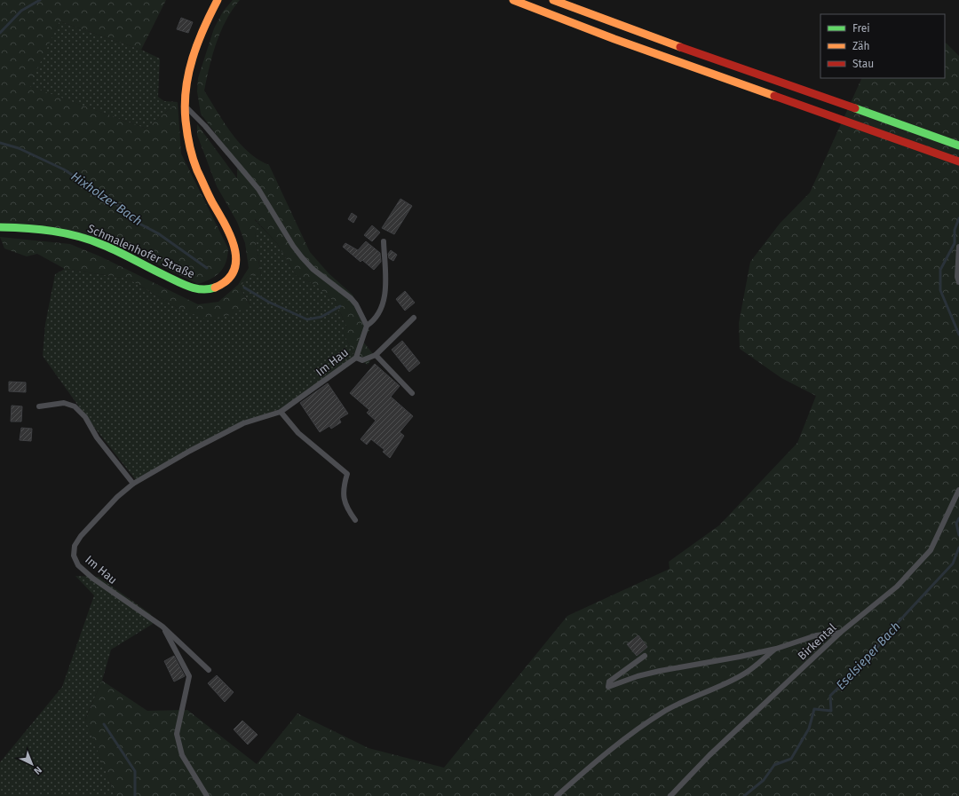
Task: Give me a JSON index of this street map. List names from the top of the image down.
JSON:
{
  "streets": {
    "main road": ["Schmalenhofer Straße"],
    "lane": ["Im Hau", "Birkental"]
  },
  "water": ["Hixholzer Bach", "Eselsieper Bach"],
  "legend": ["Frei", "Zäh", "Stau"],
  "north": "bottom right"
}
